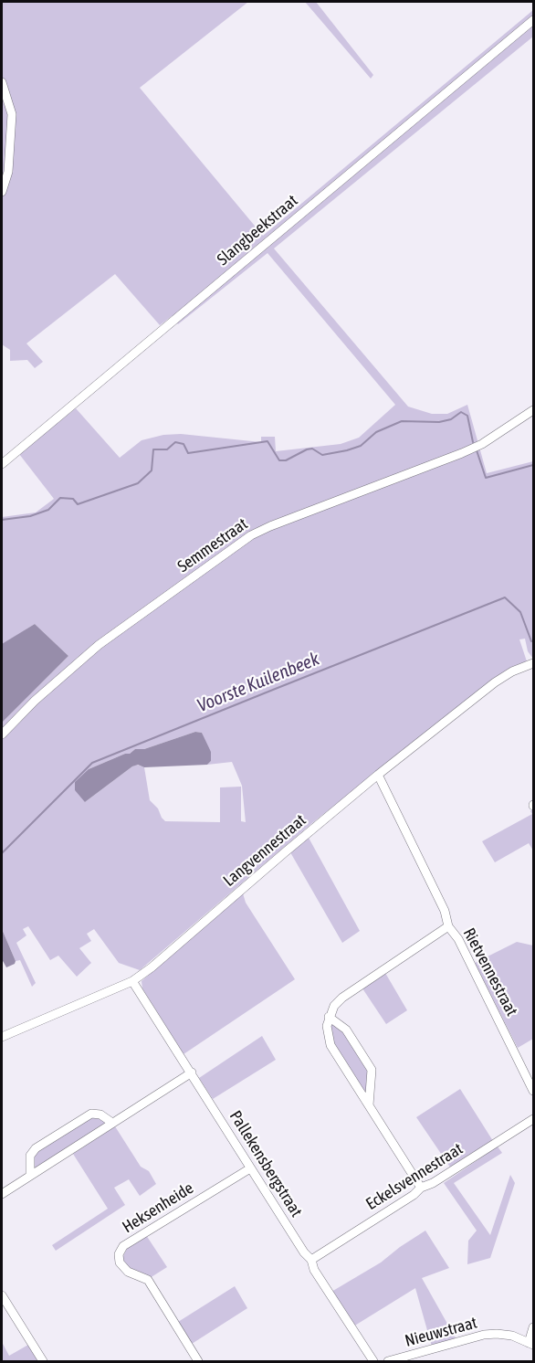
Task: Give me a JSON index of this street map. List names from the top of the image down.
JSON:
{
  "streets": {
    "street": [
      "Slangbeekstraat",
      "Semmestraat",
      "Langvennestraat",
      "Rietvennestraat",
      "Pallekensbergstraat",
      "Eckelsvennestraat",
      "Heksenheide",
      "Nieuwstraat"
    ]
  },
  "crossings": [
    ["Langvennestraat", "Rietvennestraat"],
    ["Langvennestraat", "Pallekensbergstraat"],
    ["Pallekensbergstraat", "Eckelsvennestraat"],
    ["Pallekensbergstraat", "Heksenheide"]
  ],
  "water": ["Voorste Kuilenbeek"]
}
